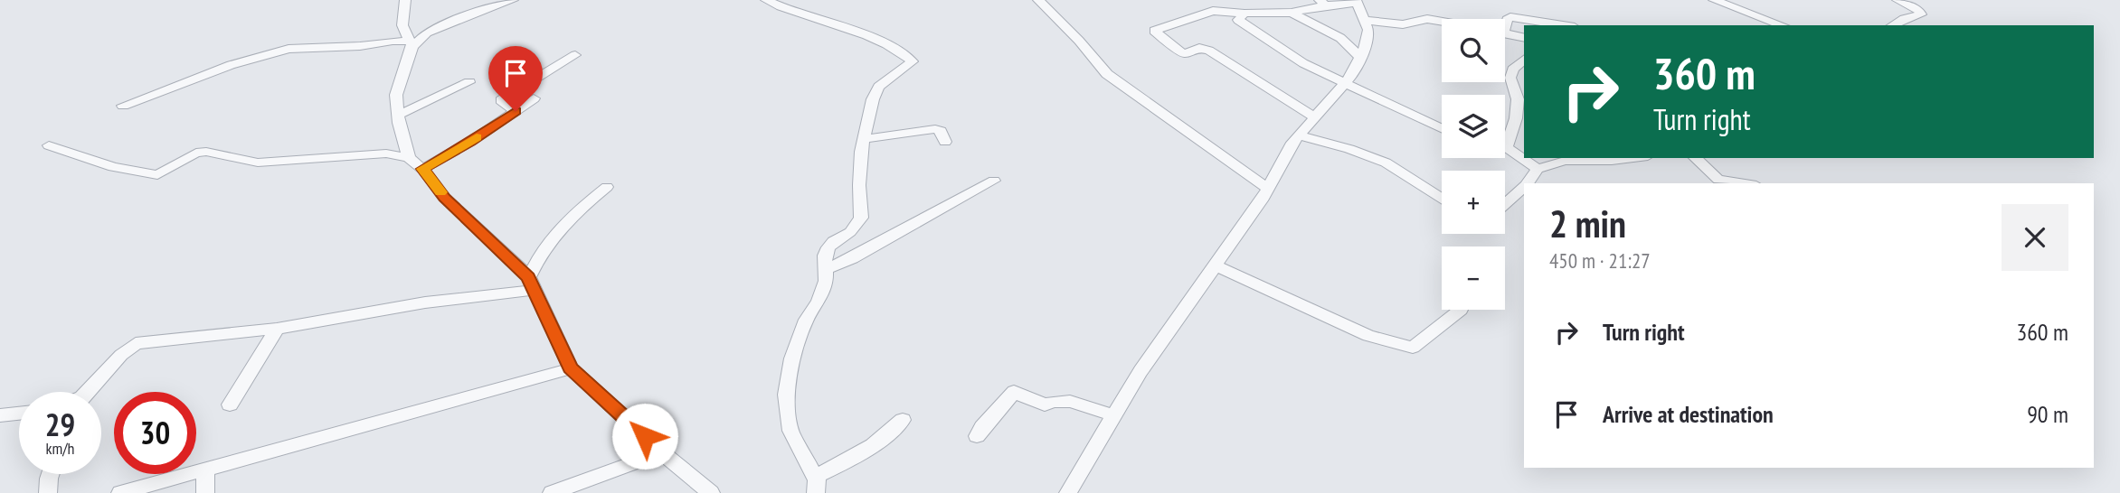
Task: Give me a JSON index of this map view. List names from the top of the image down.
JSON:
{
  "page": {
    "map_buttons": ["+", "−"],
    "turn": ["360 m", "Turn right"],
    "heading": ["2 min", "450 m · 21:27"],
    "list": [
      {
        "name": "Turn right",
        "value": "360 m"
      },
      {
        "name": "Arrive at destination",
        "value": "90 m"
      }
    ],
    "speed": "29 km/h",
    "limit": "30"
  }
}
